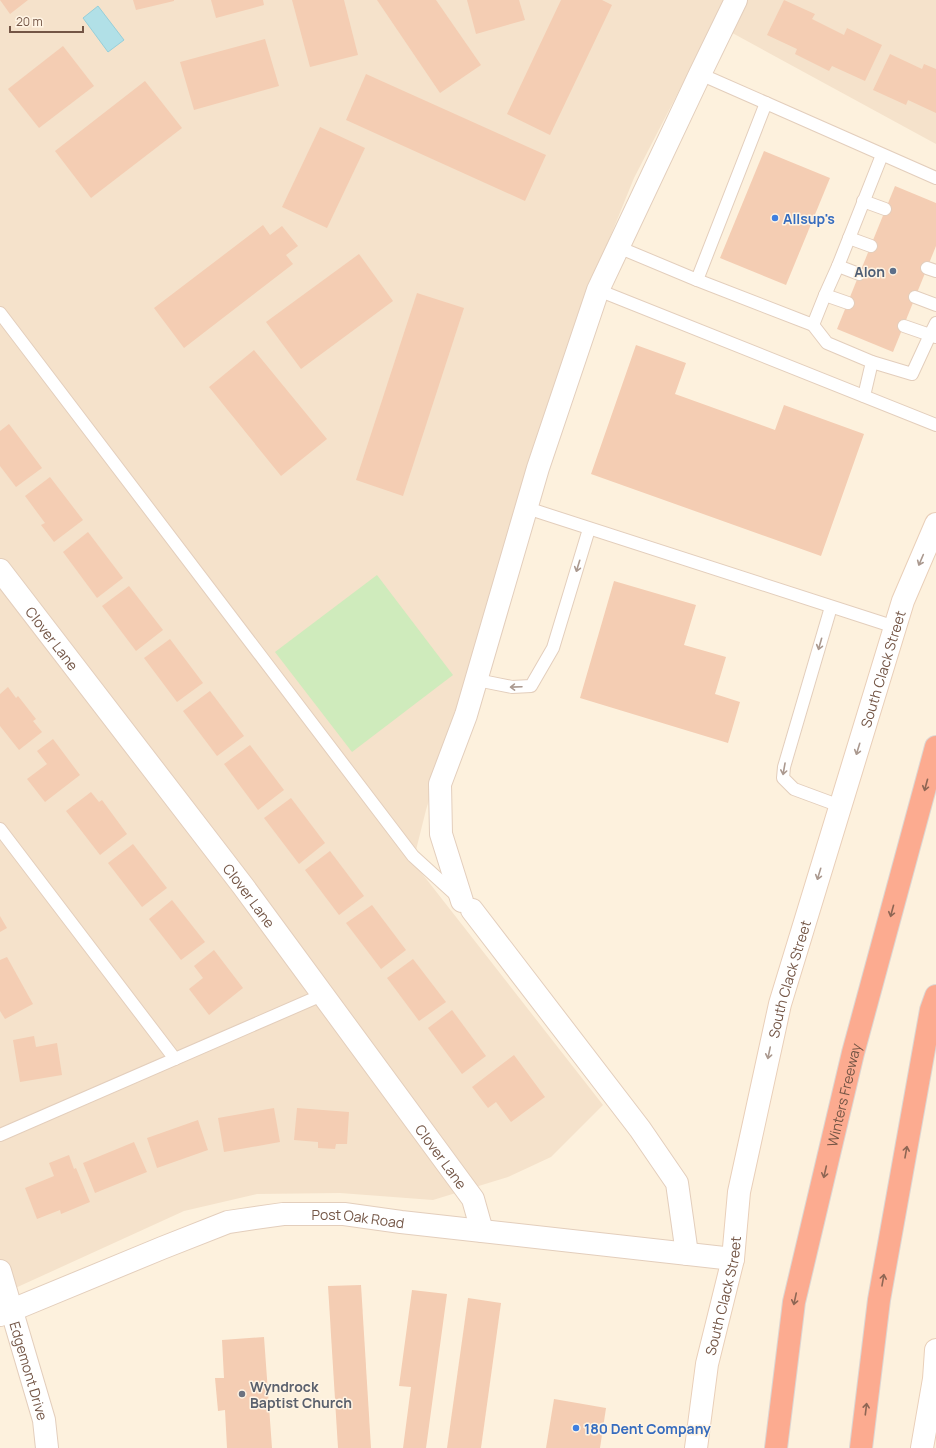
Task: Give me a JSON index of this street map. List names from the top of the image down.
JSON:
{
  "streets": {
    "highway": ["Winters Freeway"],
    "street": [
      "Clover Lane",
      "South Clack Street",
      "Post Oak Road",
      "Edgemont Drive"
    ]
  },
  "crossings": [
    ["Clover Lane", "Post Oak Road"],
    ["South Clack Street", "Post Oak Road"],
    ["Post Oak Road", "Edgemont Drive"]
  ],
  "one_way": ["South Clack Street"],
  "places": [
    "Allsup's",
    "Alon",
    "Wyndrock Baptist Church",
    "180 Dent Company"
  ],
  "scale_bar": "20 m"
}
